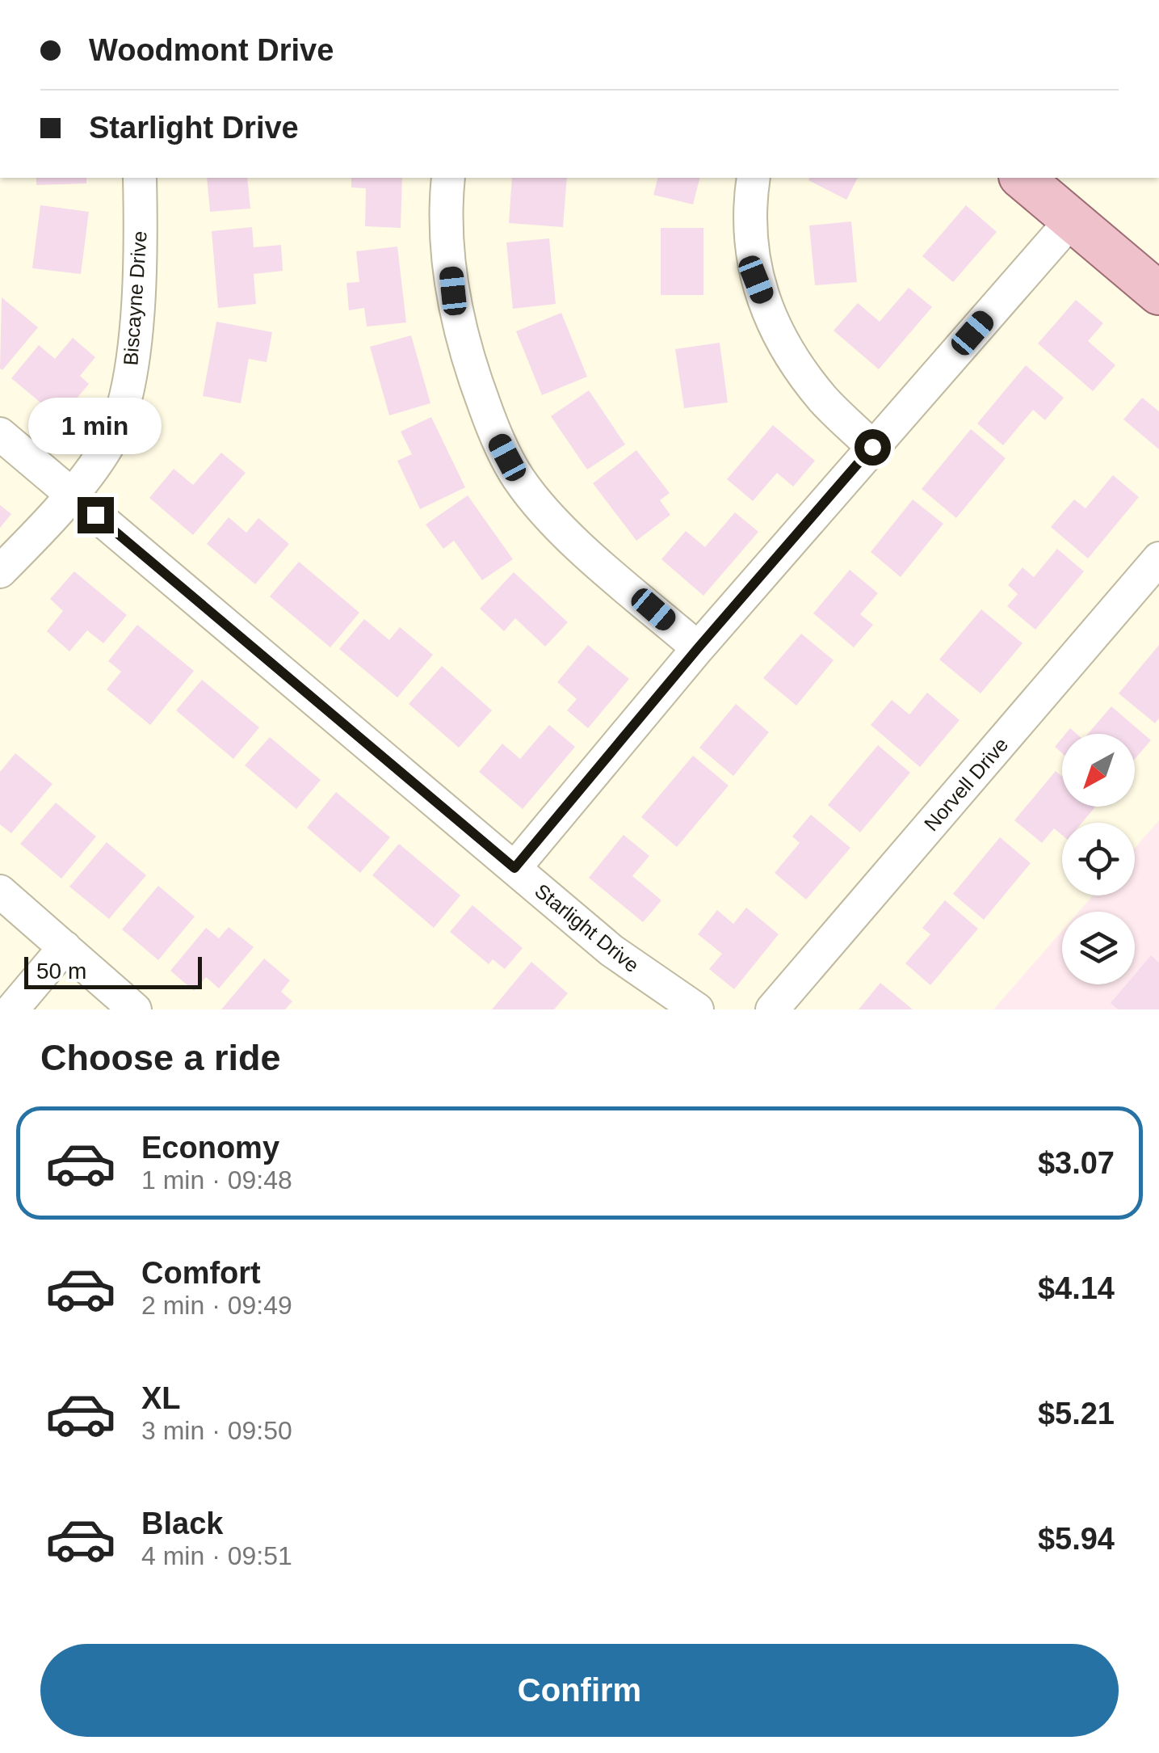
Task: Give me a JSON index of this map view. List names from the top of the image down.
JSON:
{
  "streets": {
    "street": ["Biscayne Drive", "Norvell Drive", "Starlight Drive"]
  },
  "crossings": [
    ["Biscayne Drive", "Starlight Drive"]
  ],
  "scale_bar": "50 m",
  "north": "bottom left",
  "page": {
    "banner": ["Woodmont Drive", "Starlight Drive"],
    "bubble": "1 min",
    "scale": "50 m",
    "heading": "Choose a ride",
    "list": [
      {
        "name": "Economy",
        "note": "1 min · 09:48",
        "value": "$3.07"
      },
      {
        "name": "Comfort",
        "note": "2 min · 09:49",
        "value": "$4.14"
      },
      {
        "name": "XL",
        "note": "3 min · 09:50",
        "value": "$5.21"
      },
      {
        "name": "Black",
        "note": "4 min · 09:51",
        "value": "$5.94"
      }
    ],
    "buttons": "Confirm"
  }
}
